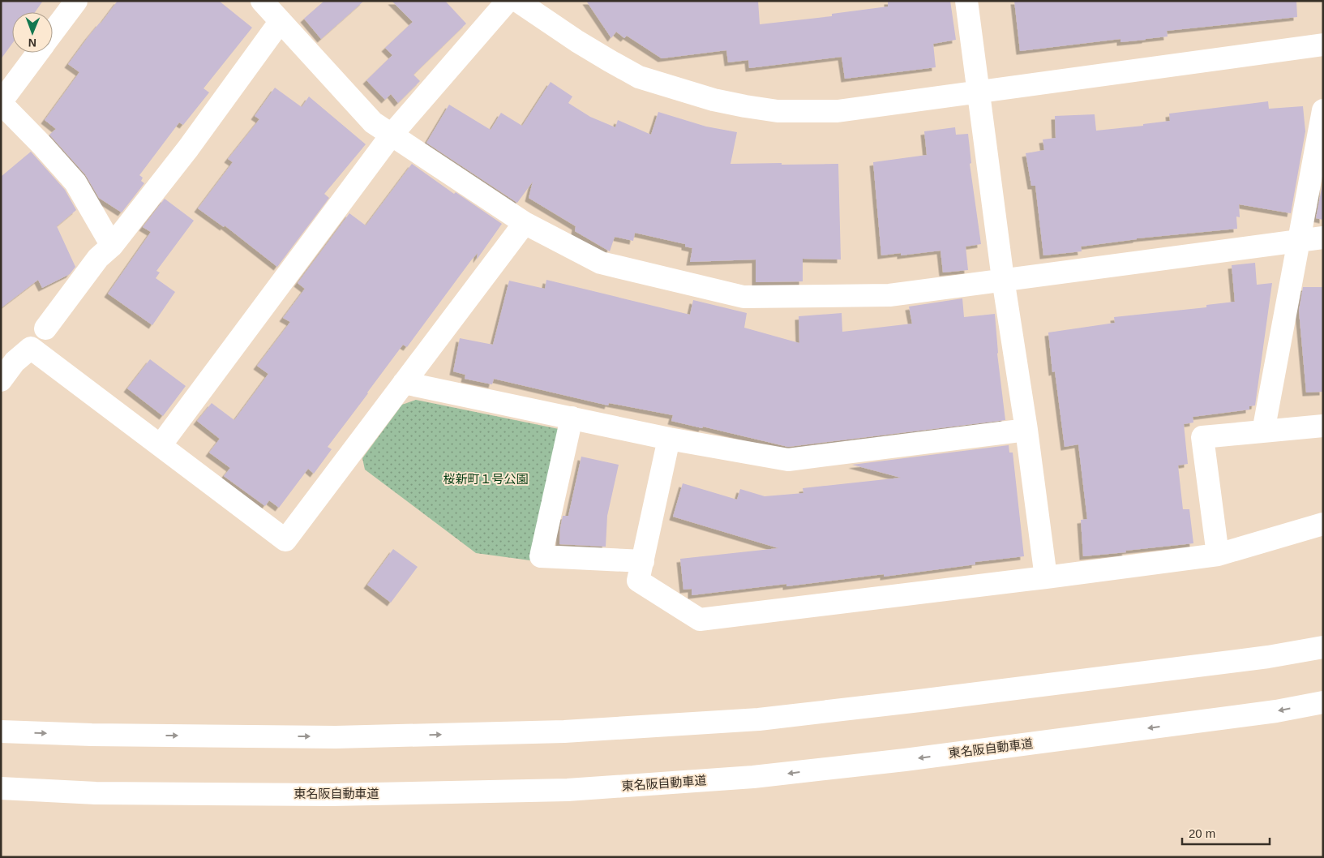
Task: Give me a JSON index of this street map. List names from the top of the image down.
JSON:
{
  "streets": {
    "main road": ["東名阪自動車道"]
  },
  "parks": ["桜新町１号公園"],
  "scale_bar": "20 m",
  "north": "bottom"
}
